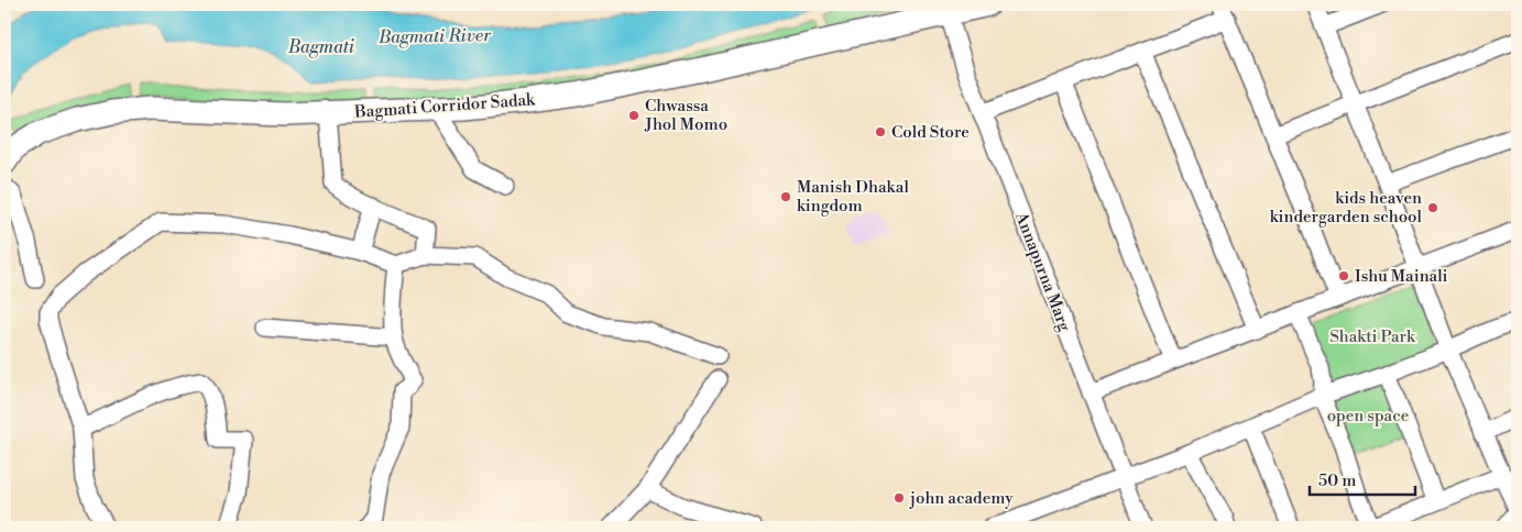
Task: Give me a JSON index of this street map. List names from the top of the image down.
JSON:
{
  "streets": {
    "main road": ["Bagmati Corridor Sadak"],
    "street": ["Annapurna Marg"]
  },
  "crossings": [
    ["Bagmati Corridor Sadak", "Annapurna Marg"]
  ],
  "water": ["Bagmati River", "Bagmati"],
  "parks": ["Shakti Park", "open space"],
  "places": [
    "Chwassa Jhol Momo",
    "Cold Store",
    "Manish Dhakal kingdom",
    "kids heaven kindergarden school",
    "Ishu Mainali",
    "john academy"
  ],
  "scale_bar": "50 m"
}
